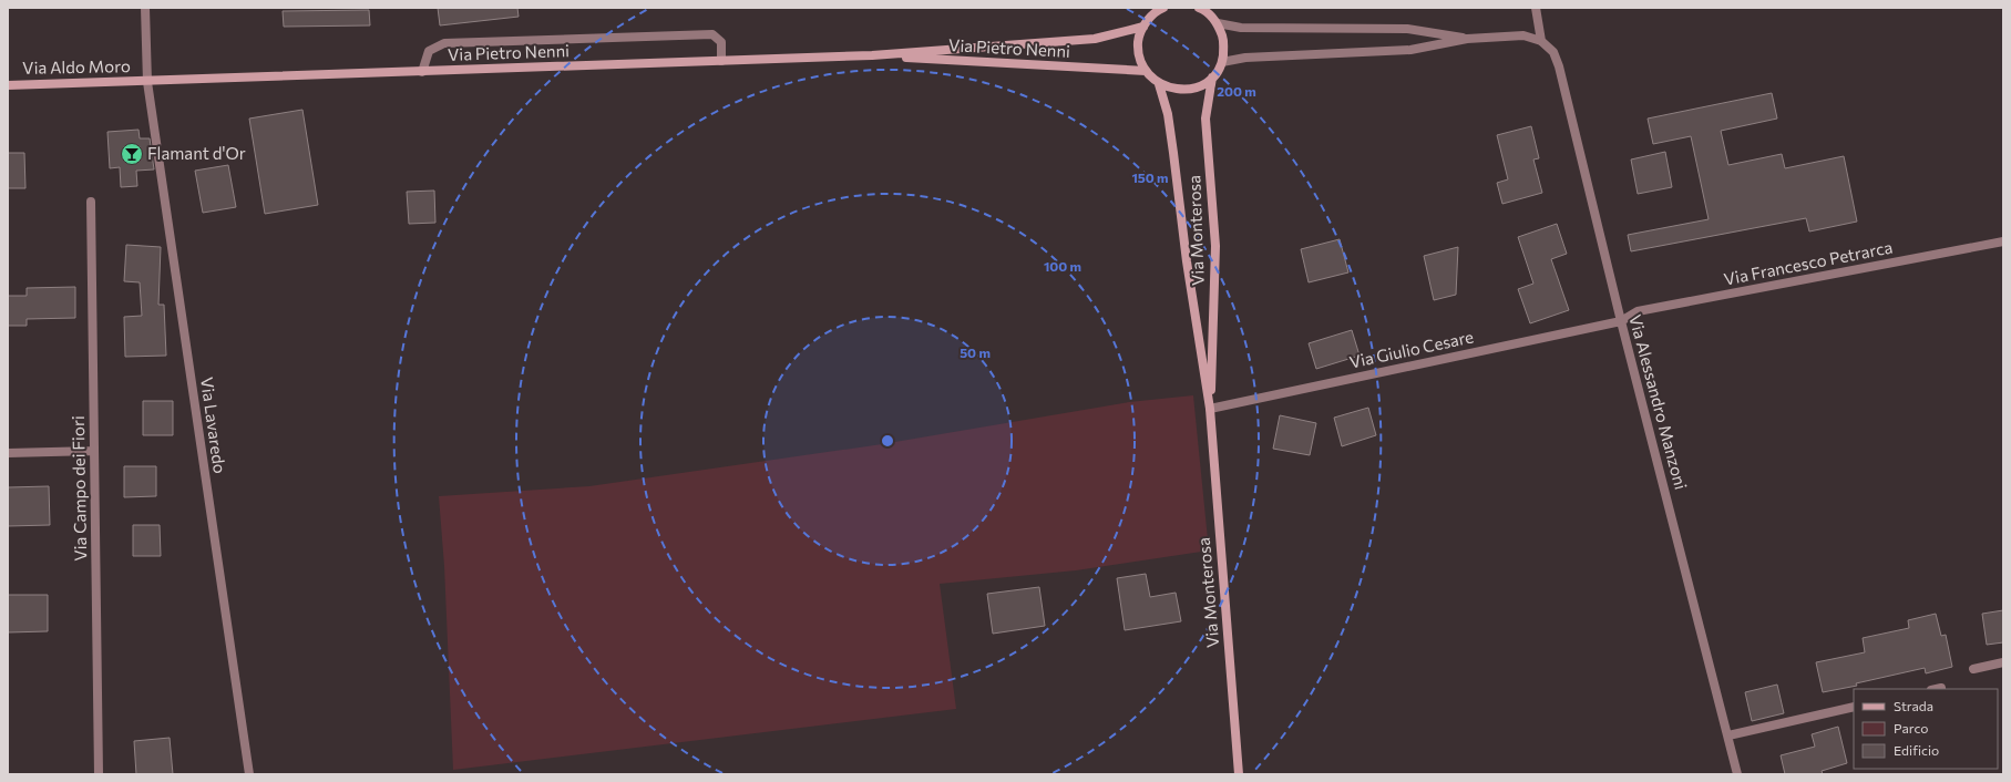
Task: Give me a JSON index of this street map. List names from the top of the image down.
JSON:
{
  "streets": {
    "main road": ["Via Pietro Nenni", "Via Aldo Moro", "Via Monterosa"],
    "street": [
      "Via Francesco Petrarca",
      "Via Giulio Cesare",
      "Via Alessandro Manzoni",
      "Via Lavaredo",
      "Via Campo dei Fiori"
    ]
  },
  "crossings": [
    ["Via Pietro Nenni", "Via Aldo Moro"],
    ["Via Pietro Nenni", "Via Lavaredo"],
    ["Via Aldo Moro", "Via Lavaredo"],
    ["Via Monterosa", "Via Giulio Cesare"],
    ["Via Francesco Petrarca", "Via Giulio Cesare"],
    ["Via Francesco Petrarca", "Via Alessandro Manzoni"],
    ["Via Giulio Cesare", "Via Alessandro Manzoni"]
  ],
  "places": {
    "bar": ["Flamant d'Or"]
  },
  "legend": ["Strada", "Parco", "Edificio"],
  "rings": [
    "200 m",
    "150 m",
    "100 m",
    "50 m"
  ]
}
